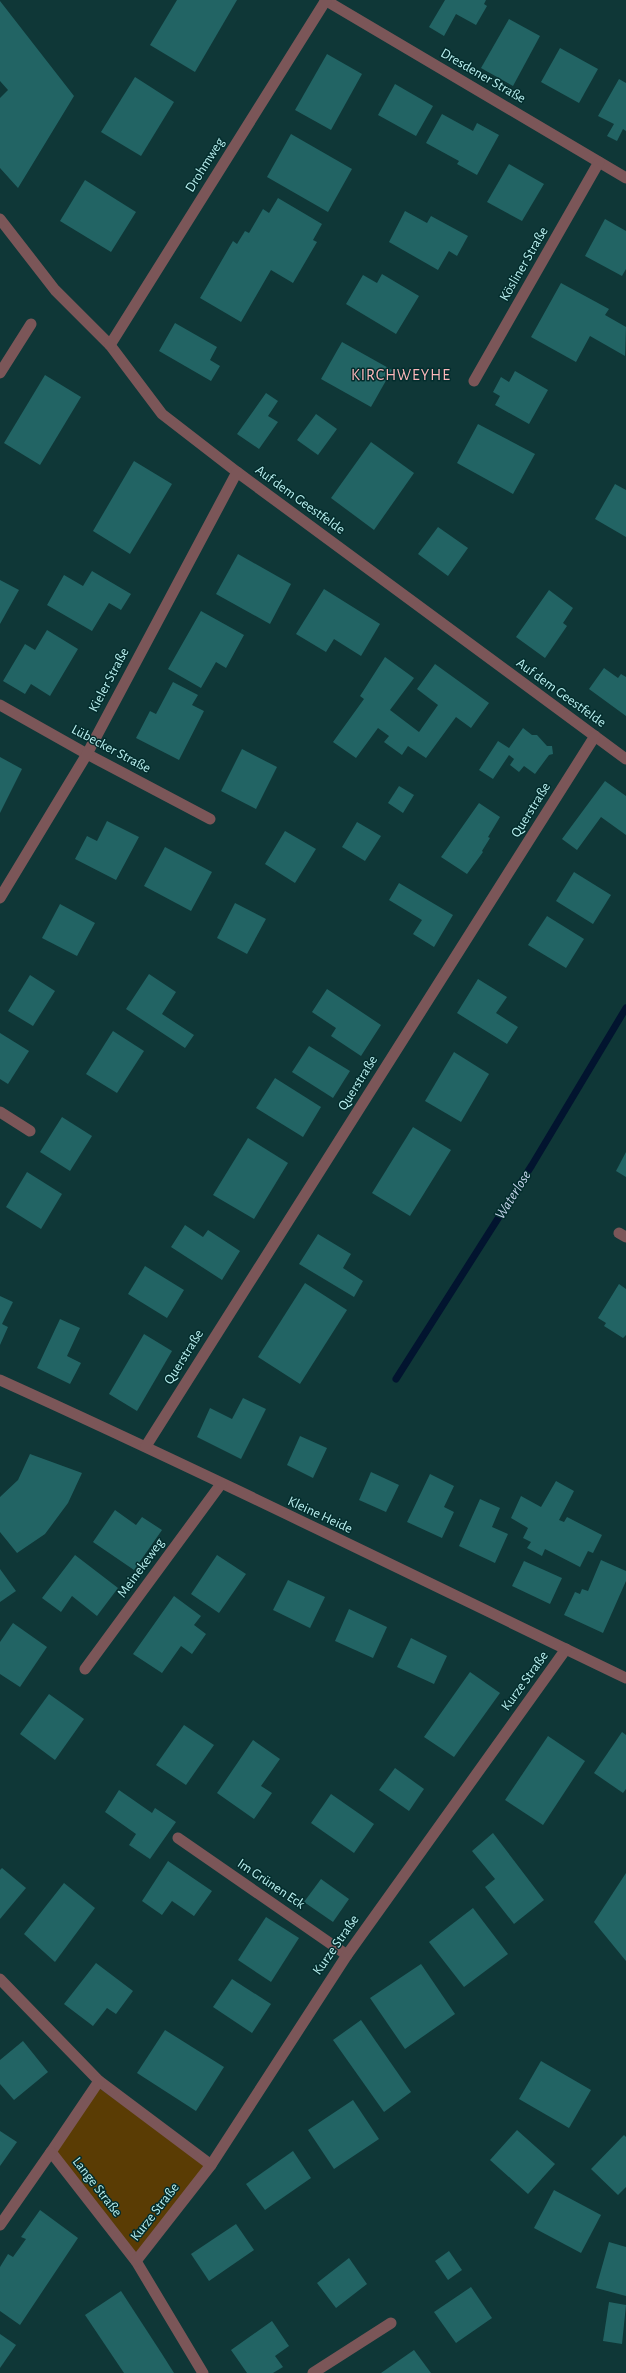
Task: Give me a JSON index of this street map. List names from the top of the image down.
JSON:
{
  "streets": {
    "street": [
      "Dresdener Straße",
      "Drohmweg",
      "Kösliner Straße",
      "Auf dem Geestfelde",
      "Kieler Straße",
      "Lübecker Straße",
      "Querstraße",
      "Kleine Heide",
      "Meinekeweg",
      "Kurze Straße",
      "Im Grünen Eck",
      "Lange Straße"
    ]
  },
  "crossings": [
    ["Dresdener Straße", "Drohmweg"],
    ["Dresdener Straße", "Kösliner Straße"],
    ["Drohmweg", "Auf dem Geestfelde"],
    ["Auf dem Geestfelde", "Kieler Straße"],
    ["Auf dem Geestfelde", "Querstraße"],
    ["Kieler Straße", "Lübecker Straße"],
    ["Querstraße", "Kleine Heide"],
    ["Kleine Heide", "Meinekeweg"],
    ["Kleine Heide", "Kurze Straße"],
    ["Kurze Straße", "Im Grünen Eck"],
    ["Kurze Straße", "Lange Straße"]
  ],
  "districts": ["KIRCHWEYHE"],
  "water": ["Waterlose"]
}
